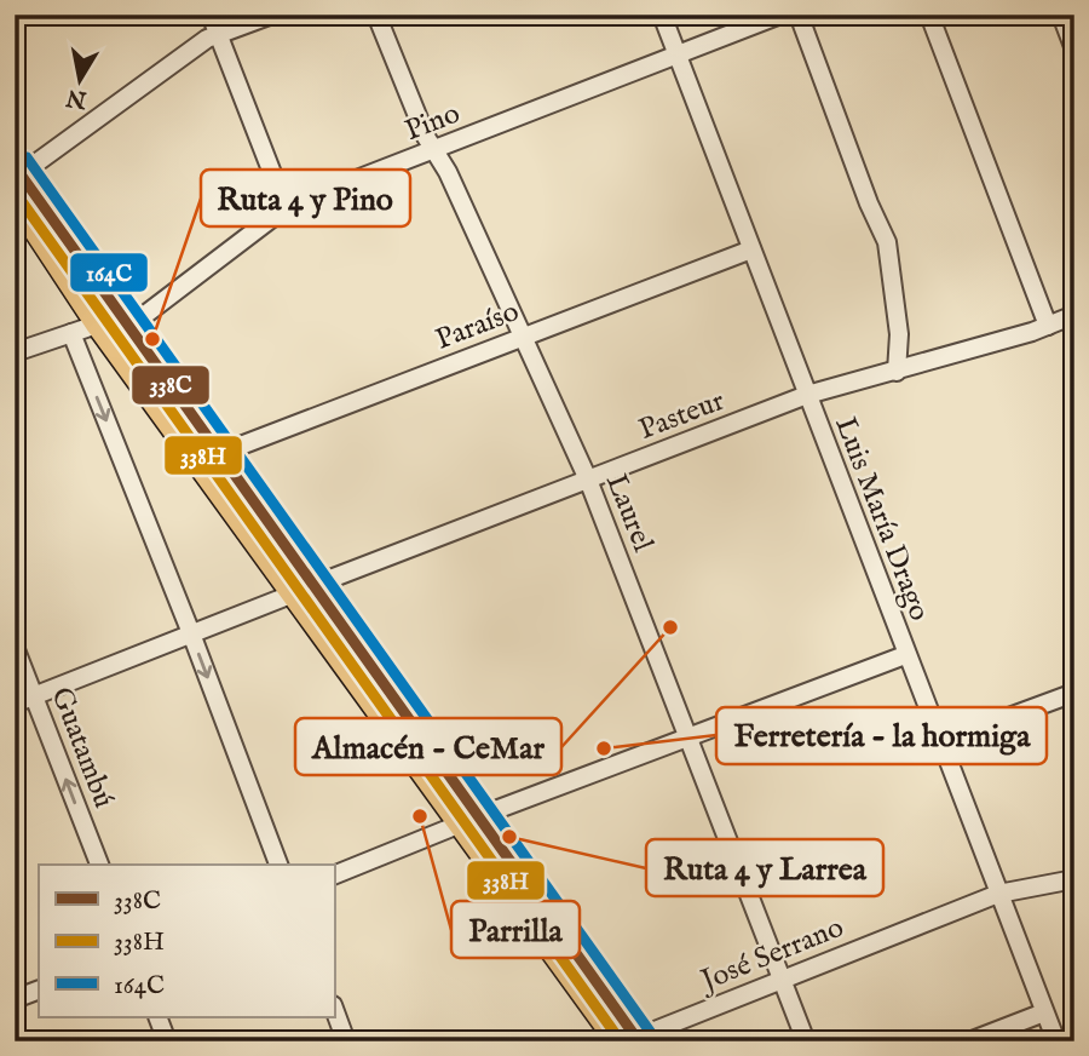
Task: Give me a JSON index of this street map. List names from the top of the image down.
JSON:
{
  "streets": {
    "street": [
      "Pino",
      "Paraíso",
      "Pasteur",
      "Laurel",
      "Luis María Drago",
      "Guatambú",
      "José Serrano"
    ]
  },
  "crossings": [
    ["Pino", "Laurel"],
    ["Pino", "Luis María Drago"],
    ["Paraíso", "Laurel"],
    ["Paraíso", "Luis María Drago"],
    ["Pasteur", "Laurel"],
    ["Pasteur", "Luis María Drago"],
    ["Pasteur", "Guatambú"],
    ["Laurel", "José Serrano"],
    ["Luis María Drago", "José Serrano"]
  ],
  "one_way": ["Guatambú"],
  "places": [
    "Ruta 4 y Pino",
    "Almacén - CeMar",
    "Ferretería - la hormiga",
    "Parrilla",
    "Ruta 4 y Larrea"
  ],
  "lines": ["transit line 164C", "transit line 338C", "transit line 338H"],
  "legend": ["338C", "338H", "164C"],
  "north": "bottom"
}
